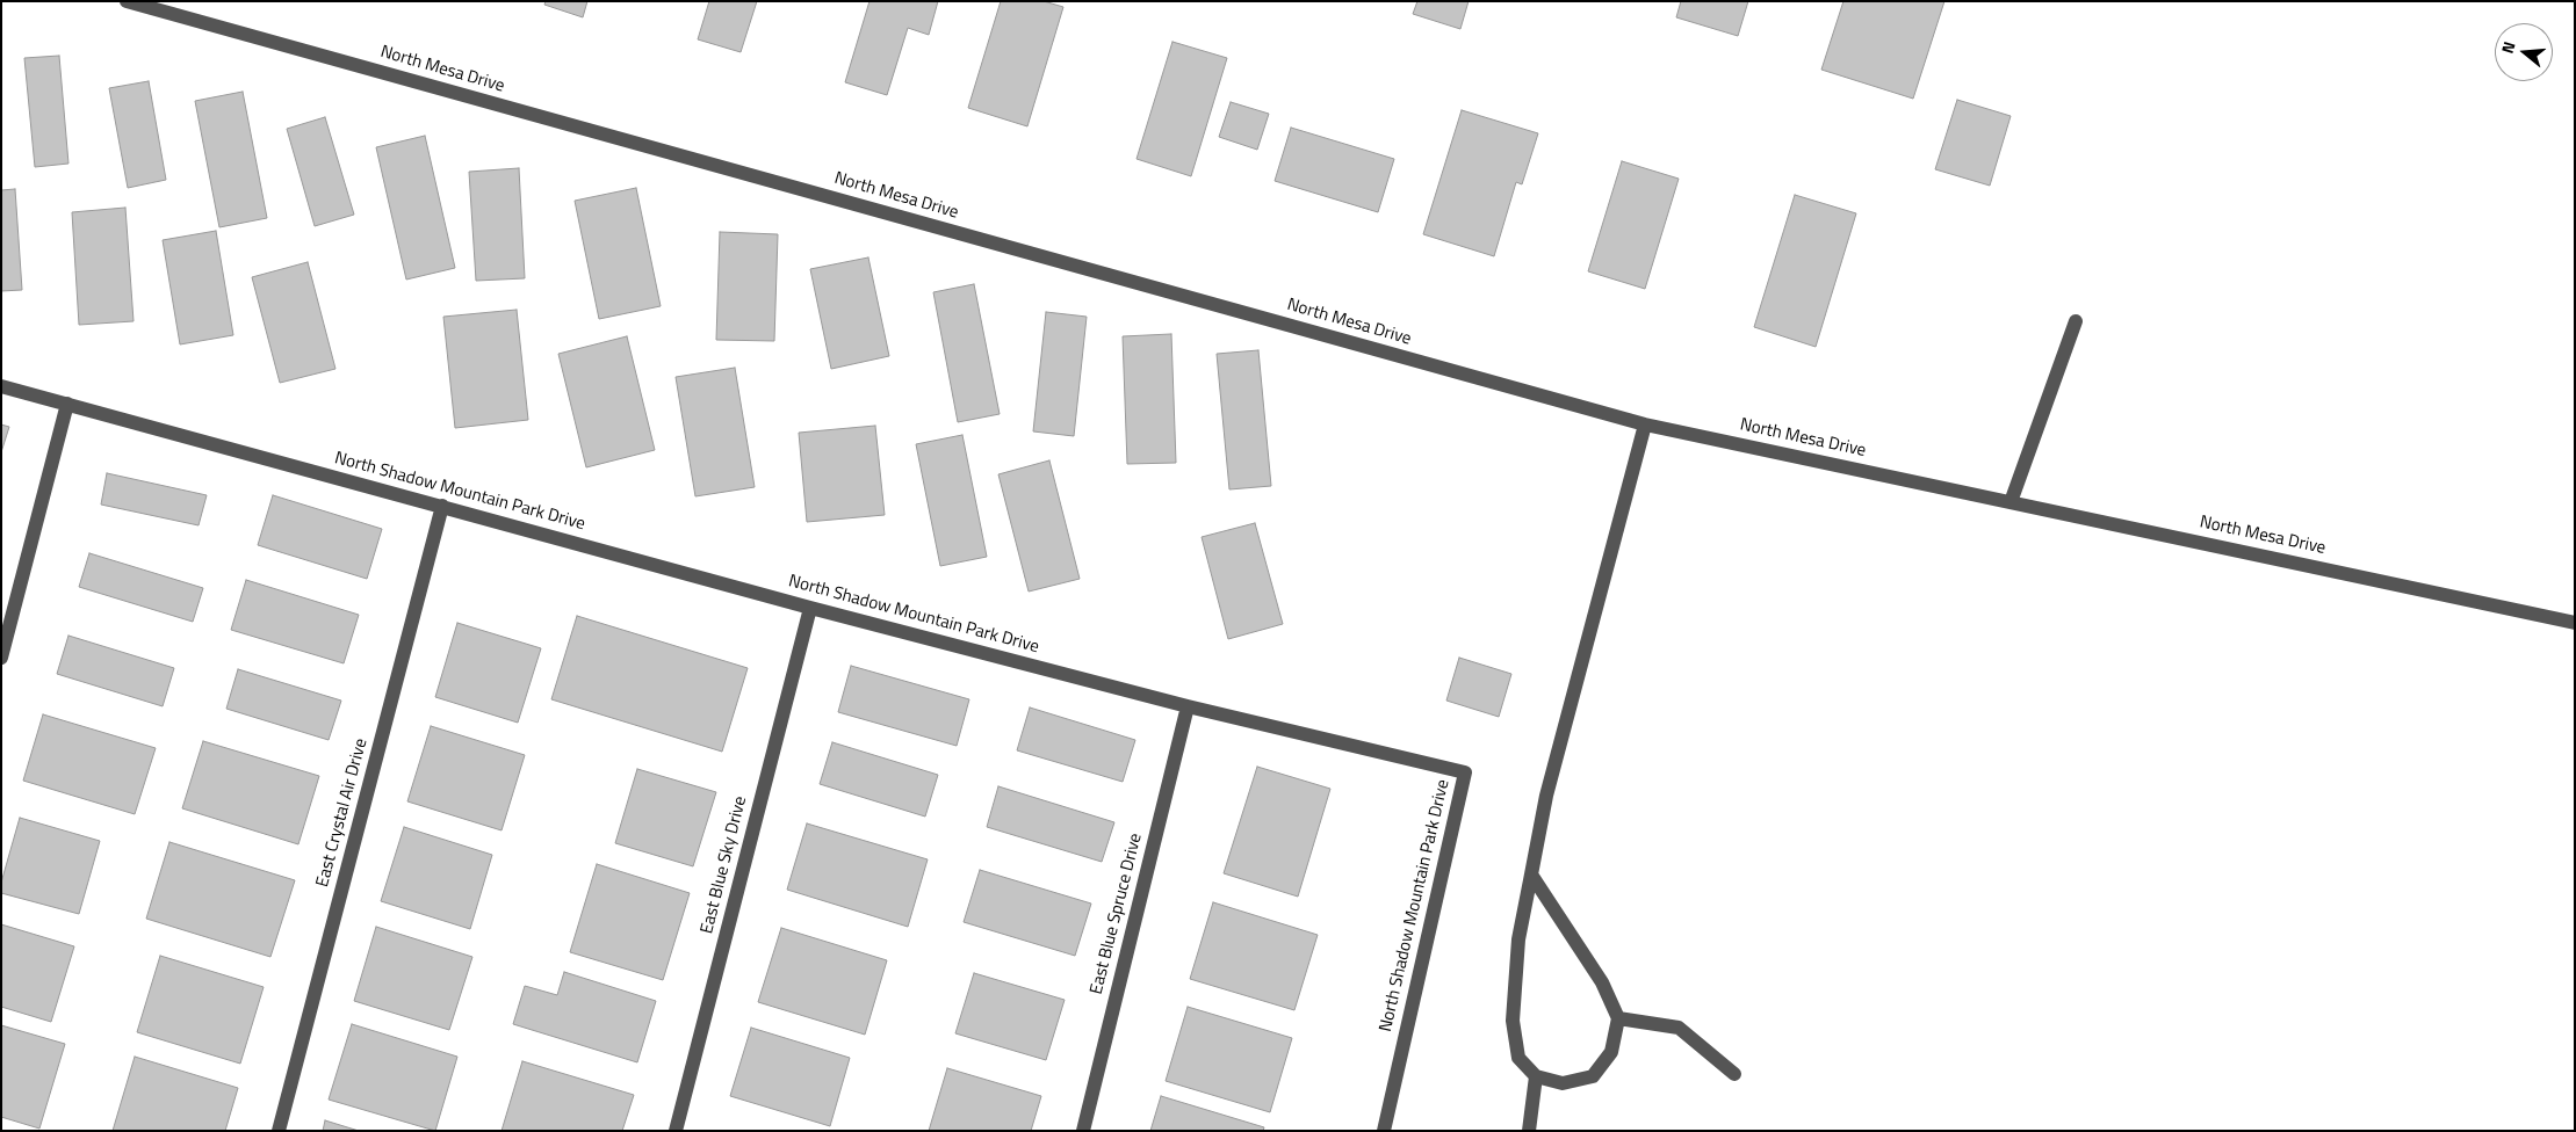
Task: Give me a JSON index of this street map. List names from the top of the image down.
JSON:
{
  "streets": {
    "street": [
      "North Mesa Drive",
      "North Shadow Mountain Park Drive",
      "East Crystal Air Drive",
      "East Blue Sky Drive",
      "East Blue Spruce Drive"
    ]
  },
  "crossings": [
    ["North Shadow Mountain Park Drive", "East Crystal Air Drive"],
    ["North Shadow Mountain Park Drive", "East Blue Sky Drive"],
    ["North Shadow Mountain Park Drive", "East Blue Spruce Drive"]
  ],
  "north": "left"
}
